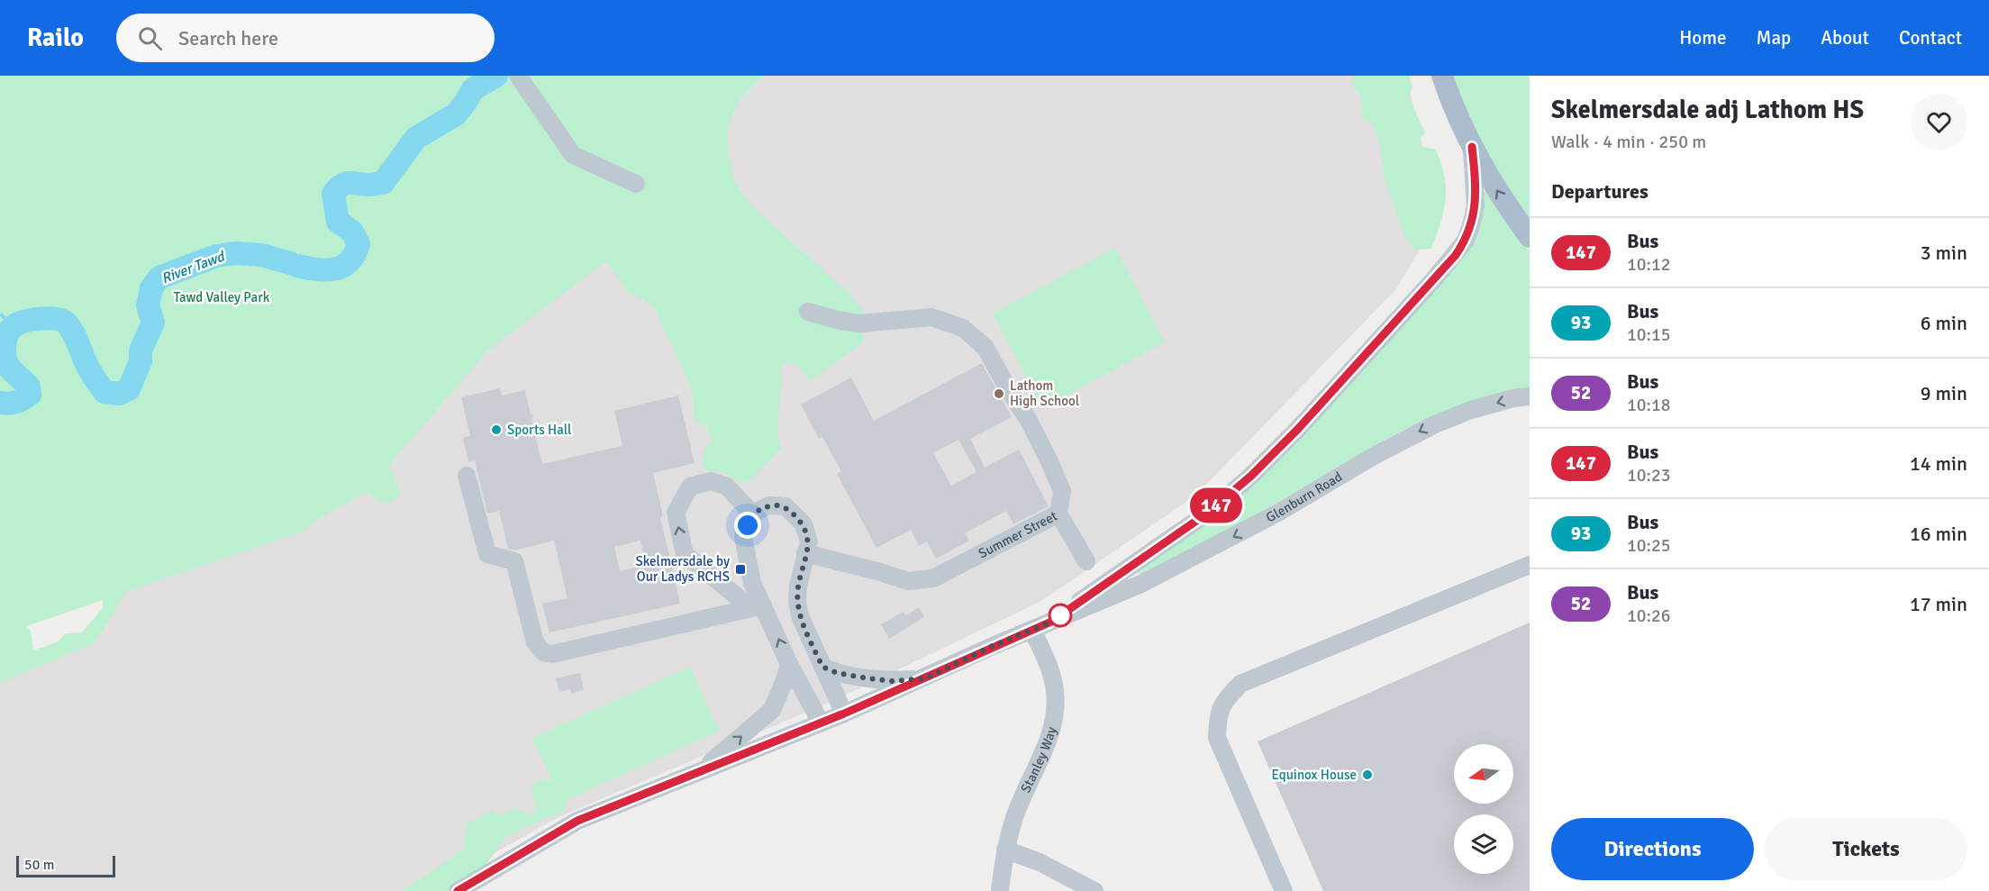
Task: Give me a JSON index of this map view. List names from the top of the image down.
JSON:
{
  "streets": {
    "street": ["Glenburn Road", "Summer Street", "Stanley Way"]
  },
  "crossings": [
    ["Glenburn Road", "Stanley Way"]
  ],
  "water": ["River Tawd"],
  "parks": ["Tawd Valley Park"],
  "places": {
    "other": ["Lathom High School", "Sports Hall", "Equinox House"],
    "transit": ["Skelmersdale by Our Ladys RCHS"]
  },
  "lines": ["bus line 147"],
  "scale_bar": "50 m",
  "north": "left",
  "page": {
    "header": "Railo",
    "search": "Search here",
    "nav": [
      "Home",
      "Map",
      "About",
      "Contact"
    ],
    "on_map": "147",
    "heading": [
      ["Skelmersdale adj Lathom HS", "Walk · 4 min · 250 m"],
      "Departures"
    ],
    "list": [
      {
        "mark": "147",
        "name": "Bus",
        "note": "10:12",
        "value": "3 min"
      },
      {
        "mark": "93",
        "name": "Bus",
        "note": "10:15",
        "value": "6 min"
      },
      {
        "mark": "52",
        "name": "Bus",
        "note": "10:18",
        "value": "9 min"
      },
      {
        "mark": "147",
        "name": "Bus",
        "note": "10:23",
        "value": "14 min"
      },
      {
        "mark": "93",
        "name": "Bus",
        "note": "10:25",
        "value": "16 min"
      },
      {
        "mark": "52",
        "name": "Bus",
        "note": "10:26",
        "value": "17 min"
      }
    ],
    "buttons": ["Directions", "Tickets"],
    "scale": "50 m"
  }
}
